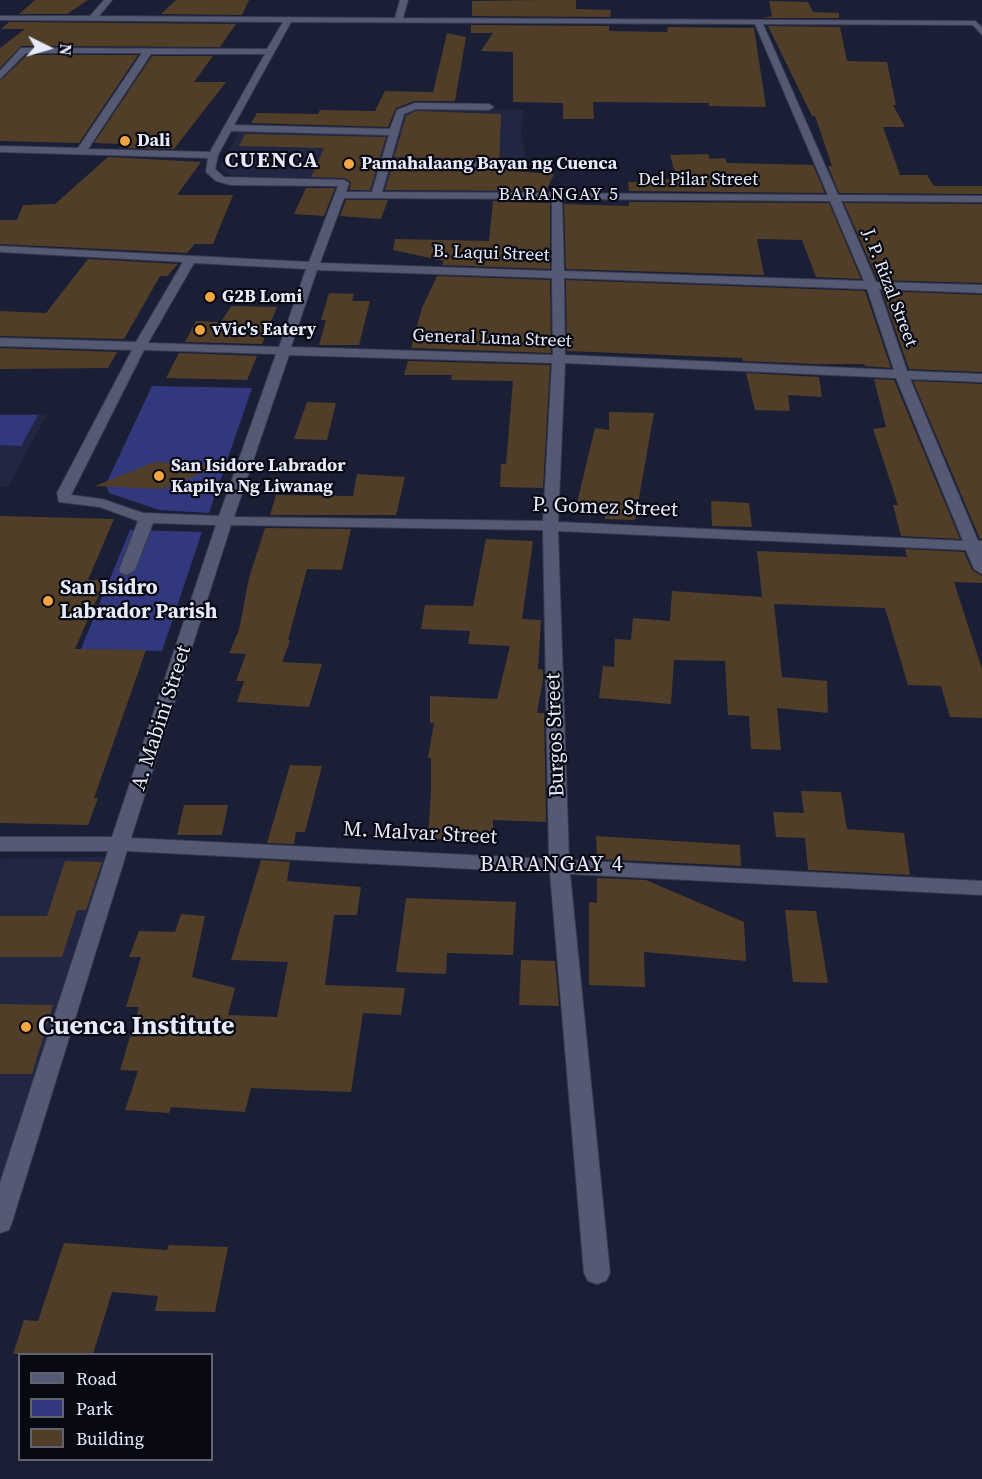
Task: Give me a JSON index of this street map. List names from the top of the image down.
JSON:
{
  "streets": {
    "street": [
      "Del Pilar Street",
      "B. Laqui Street",
      "J. P. Rizal Street",
      "General Luna Street",
      "P. Gomez Street",
      "A. Mabini Street",
      "Burgos Street",
      "M. Malvar Street"
    ]
  },
  "crossings": [
    ["Del Pilar Street", "J. P. Rizal Street"],
    ["Del Pilar Street", "A. Mabini Street"],
    ["Del Pilar Street", "Burgos Street"],
    ["B. Laqui Street", "J. P. Rizal Street"],
    ["B. Laqui Street", "A. Mabini Street"],
    ["B. Laqui Street", "Burgos Street"],
    ["J. P. Rizal Street", "General Luna Street"],
    ["J. P. Rizal Street", "P. Gomez Street"],
    ["General Luna Street", "P. Gomez Street"],
    ["General Luna Street", "A. Mabini Street"],
    ["General Luna Street", "Burgos Street"],
    ["P. Gomez Street", "A. Mabini Street"],
    ["P. Gomez Street", "Burgos Street"],
    ["A. Mabini Street", "M. Malvar Street"],
    ["Burgos Street", "M. Malvar Street"]
  ],
  "districts": ["CUENCA", "BARANGAY 5", "BARANGAY 4"],
  "places": [
    "Dali",
    "Pamahalaang Bayan ng Cuenca",
    "G2B Lomi",
    "vVic's Eatery",
    "San Isidore Labrador Kapilya Ng Liwanag",
    "San Isidro Labrador Parish",
    "Cuenca Institute"
  ],
  "legend": ["Road", "Park", "Building"],
  "north": "right"
}
